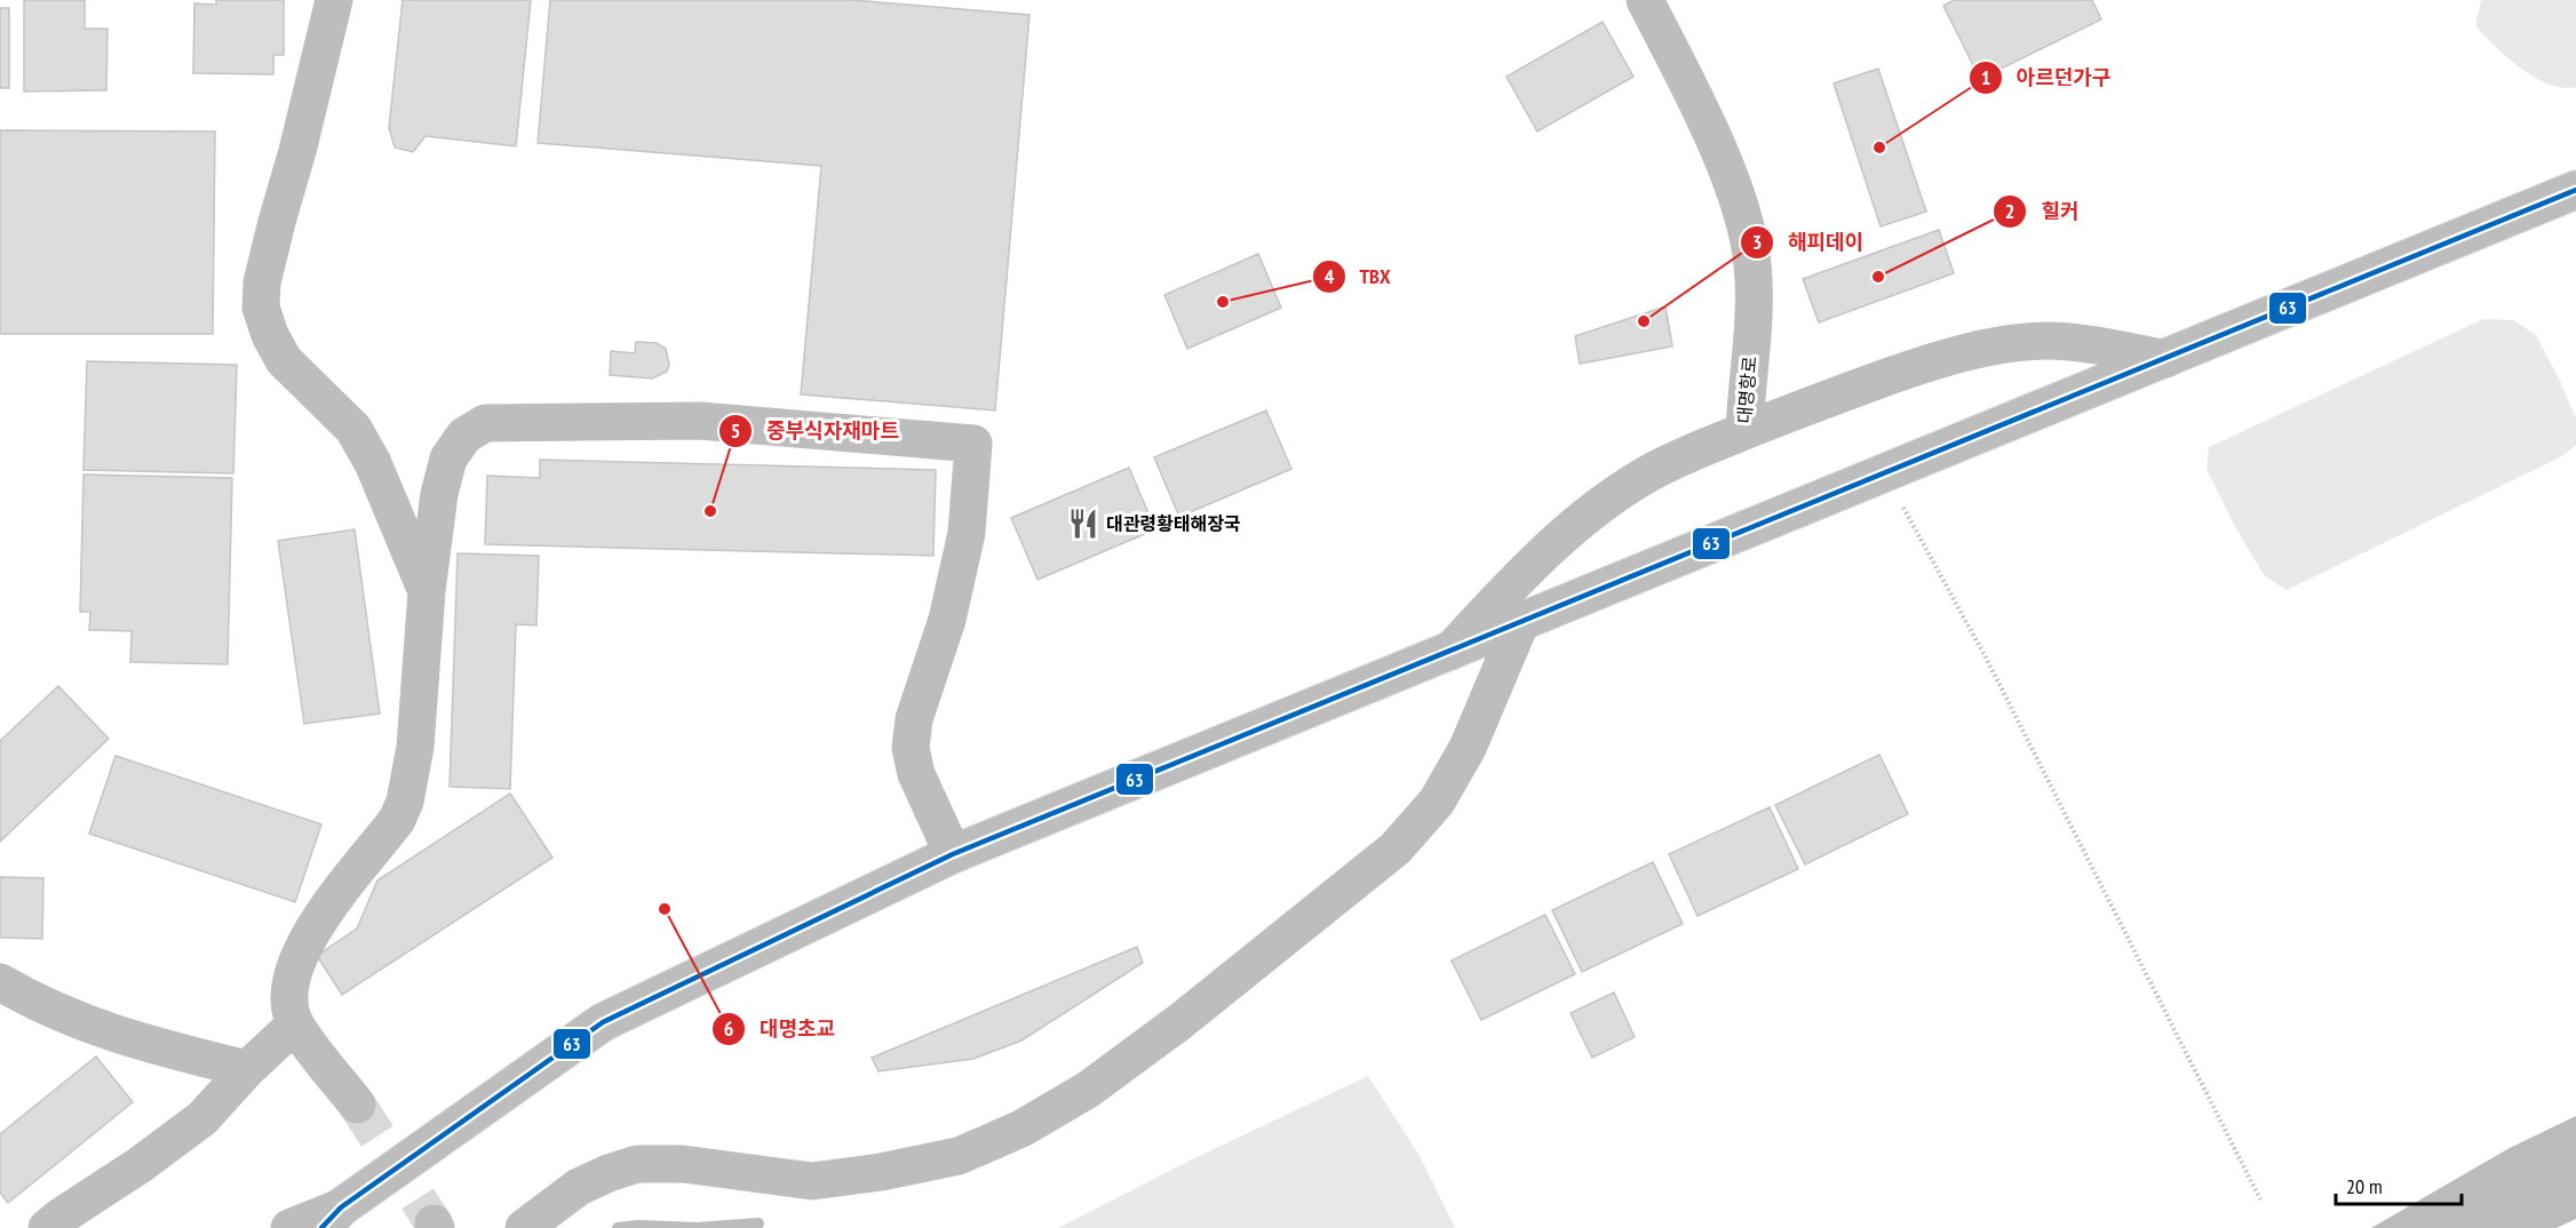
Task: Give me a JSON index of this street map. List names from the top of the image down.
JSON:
{
  "streets": {
    "main road": ["대명항로"]
  },
  "places": {
    "other": [
      "아르던가구",
      "힐커",
      "TBX",
      "해피데이",
      "중부식자재마트",
      "대명초교"
    ],
    "restaurant": ["대관령황태해장국"]
  },
  "lines": ["transit line 63"],
  "scale_bar": "20 m"
}
